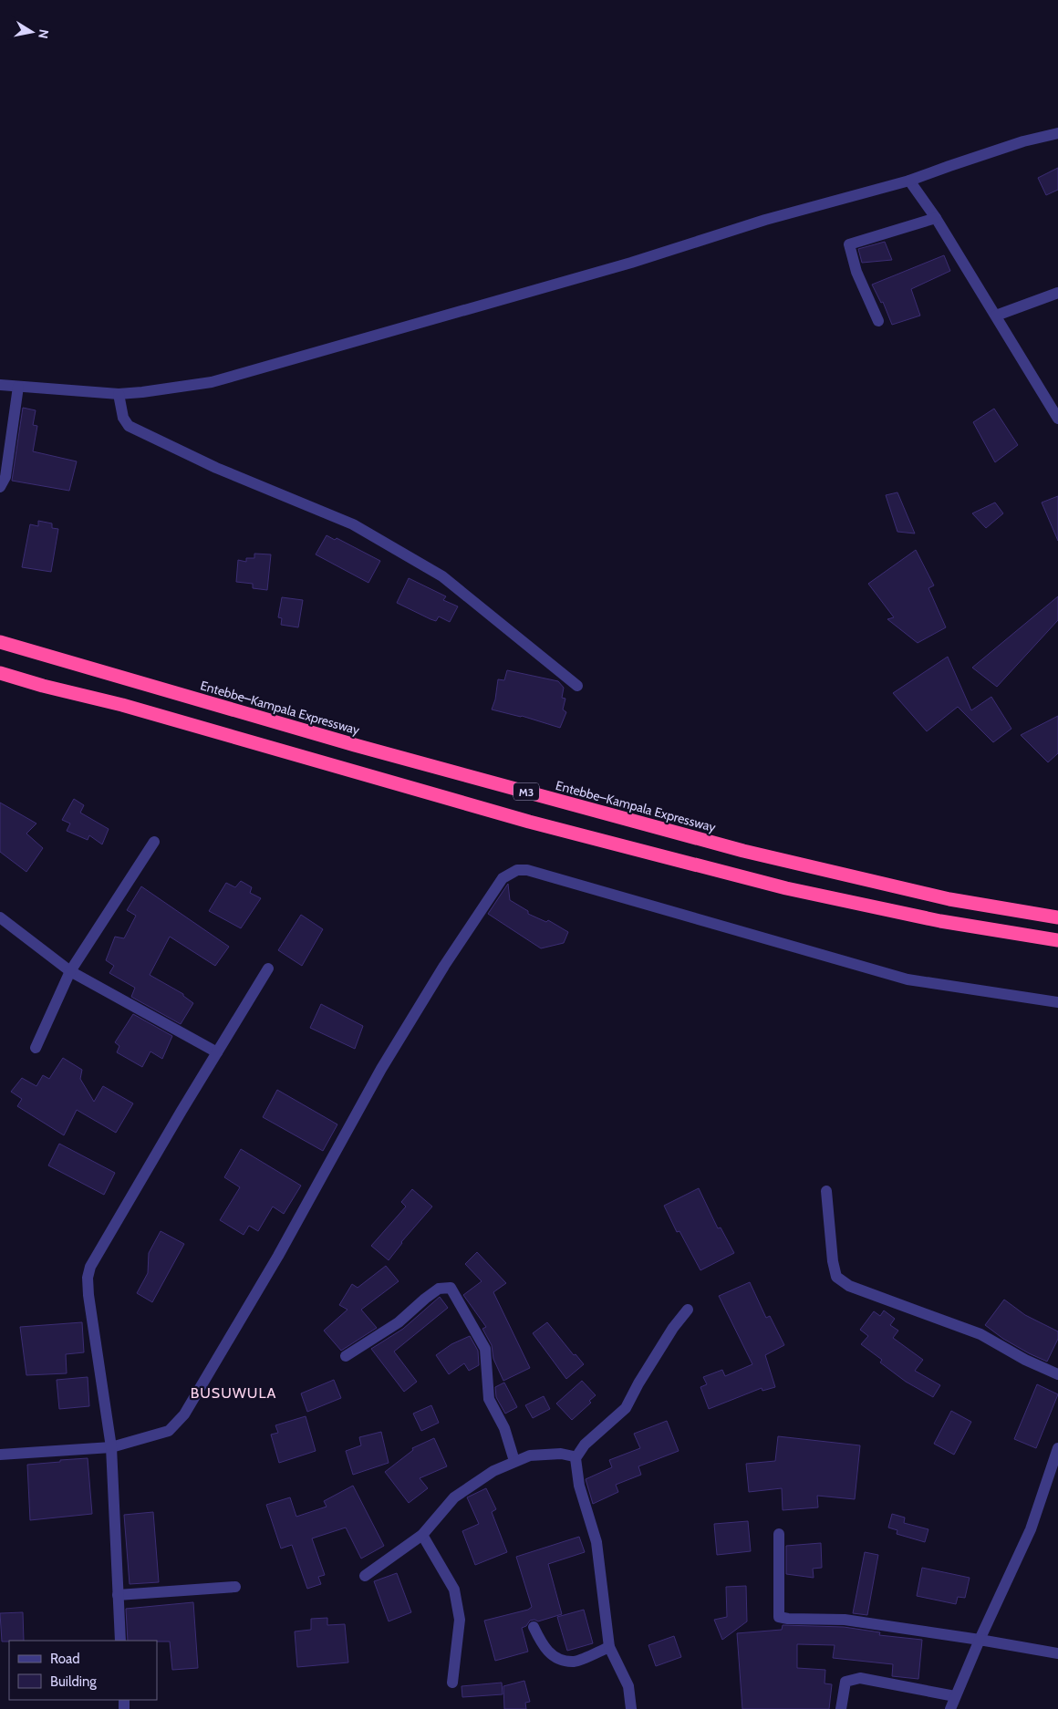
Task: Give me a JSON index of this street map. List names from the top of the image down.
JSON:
{
  "streets": {
    "highway": ["Entebbe–Kampala Expressway", "M3"]
  },
  "districts": ["BUSUWULA"],
  "legend": ["Road", "Building"],
  "north": "right"
}
